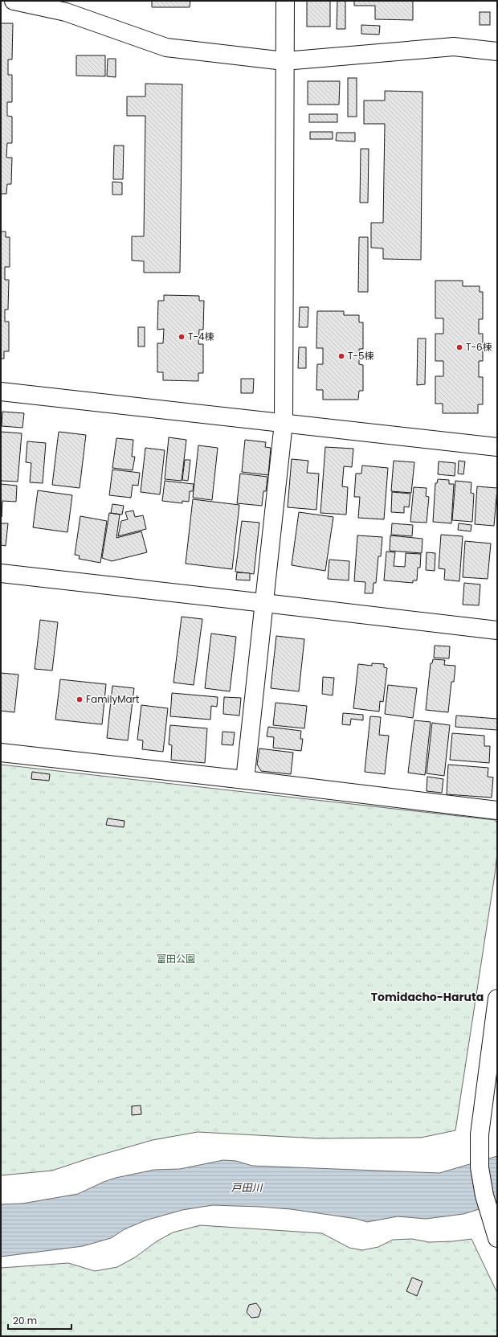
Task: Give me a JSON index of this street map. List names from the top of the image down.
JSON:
{
  "districts": ["Tomidacho-Haruta"],
  "water": ["戸田川"],
  "parks": ["富田公園"],
  "places": [
    "T-4棟",
    "T-6棟",
    "T-5棟",
    "FamilyMart"
  ],
  "scale_bar": "20 m"
}
